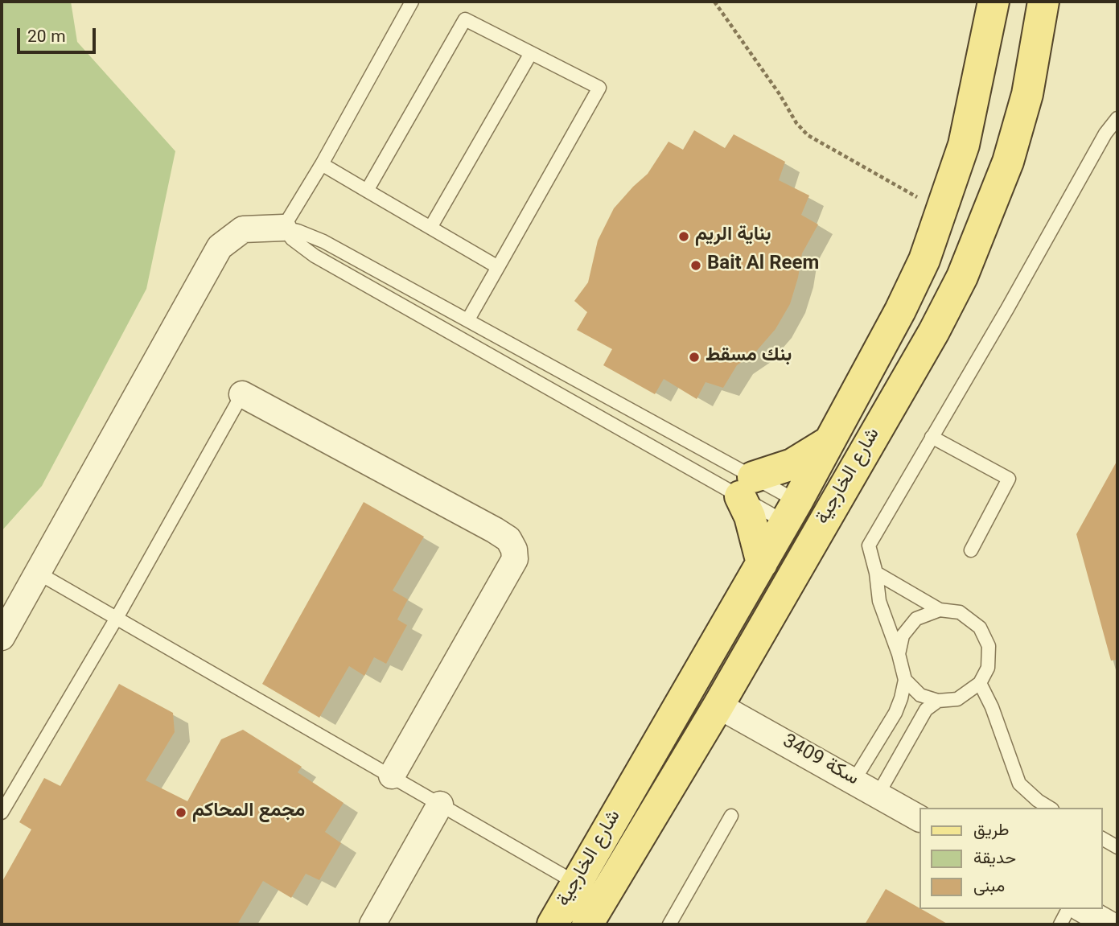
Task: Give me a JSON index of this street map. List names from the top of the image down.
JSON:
{
  "streets": {
    "main road": ["شارع الخارجية"],
    "street": ["سكة 3409"]
  },
  "crossings": [
    ["شارع الخارجية", "سكة 3409"]
  ],
  "places": [
    "بناية الريم",
    "Bait Al Reem",
    "بنك مسقط",
    "مجمع المحاكم"
  ],
  "legend": ["طريق", "حديقة", "مبنى"],
  "scale_bar": "20 m"
}
